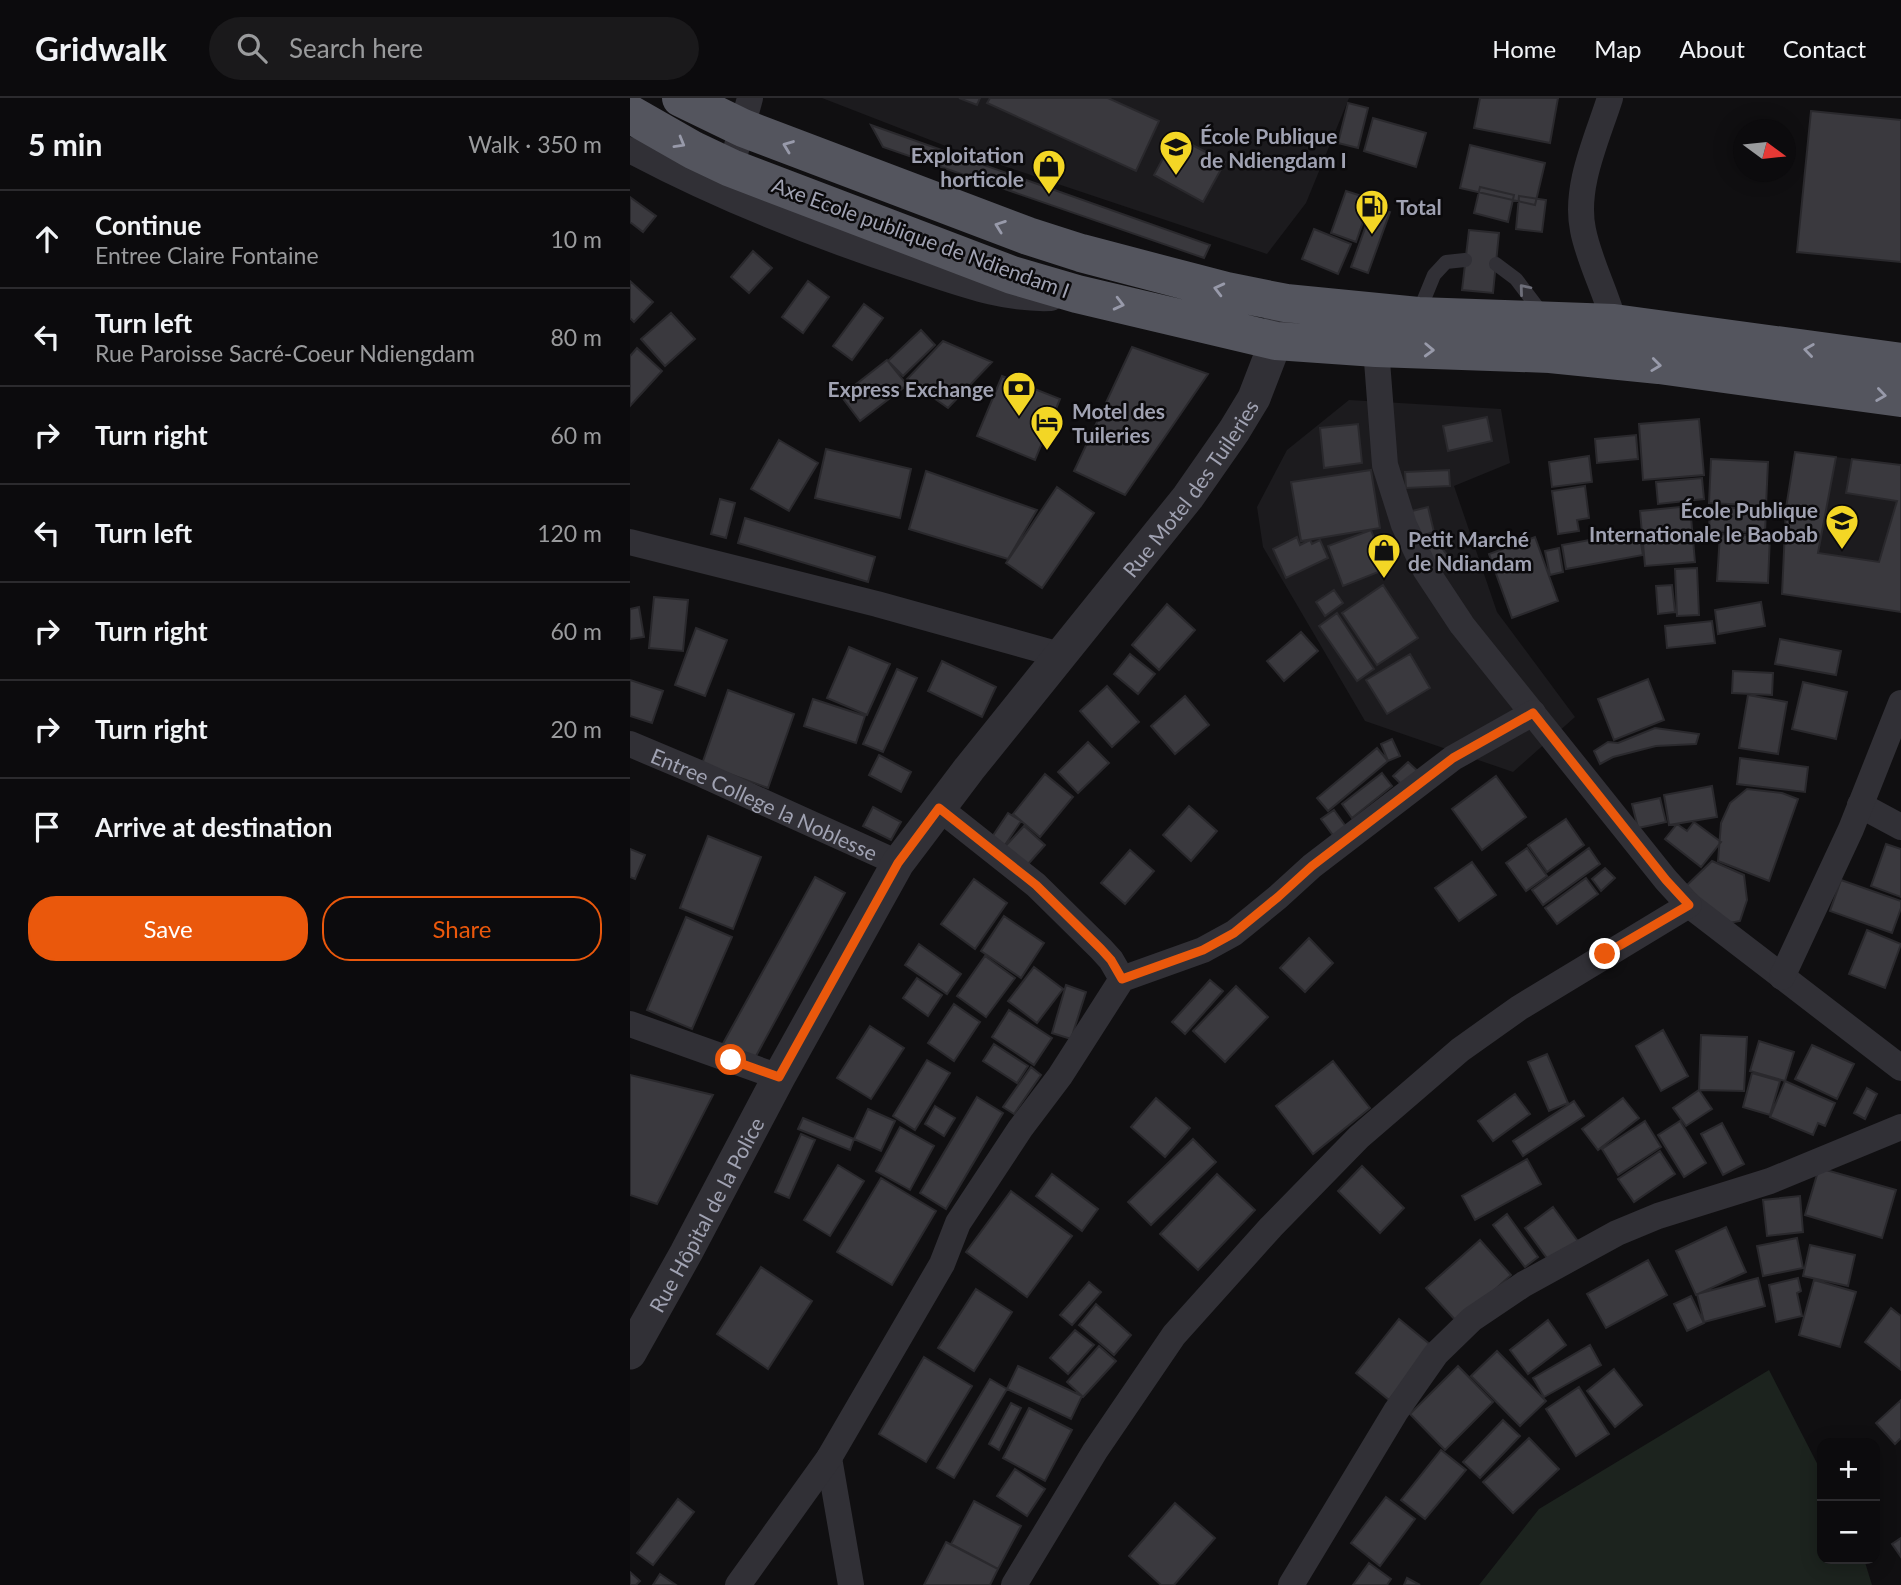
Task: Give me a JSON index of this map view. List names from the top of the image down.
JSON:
{
  "streets": {
    "highway": ["Axe Ecole publique de Ndiendam I"],
    "street": ["Rue Motel des Tuileries", "Entree College la Noblesse", "Rue Hôpital de la Police"]
  },
  "crossings": [
    ["Axe Ecole publique de Ndiendam I", "Rue Motel des Tuileries"],
    ["Rue Motel des Tuileries", "Entree College la Noblesse"],
    ["Rue Motel des Tuileries", "Rue Hôpital de la Police"],
    ["Entree College la Noblesse", "Rue Hôpital de la Police"]
  ],
  "places": {
    "school or university": ["École Publique de Ndiengdam I", "École Publique Internationale le Baobab"],
    "shop": ["Exploitation horticole", "Petit Marché de Ndiandam"],
    "fuel station": ["Total"],
    "bank": ["Express Exchange"],
    "hotel": ["Motel des Tuileries"]
  },
  "north": "right",
  "page": {
    "header": "Gridwalk",
    "search": "Search here",
    "nav": [
      "Home",
      "Map",
      "About",
      "Contact"
    ],
    "heading": ["5 min", "Walk · 350 m"],
    "list": [
      ["Continue", "Entree Claire Fontaine", "10 m"],
      ["Turn left", "Rue Paroisse Sacré-Coeur Ndiengdam", "80 m"],
      ["Turn right", "60 m"],
      ["Turn left", "120 m"],
      ["Turn right", "60 m"],
      ["Turn right", "20 m"],
      "Arrive at destination"
    ],
    "buttons": ["Save", "Share"],
    "map_buttons": ["+", "−"]
  }
}
